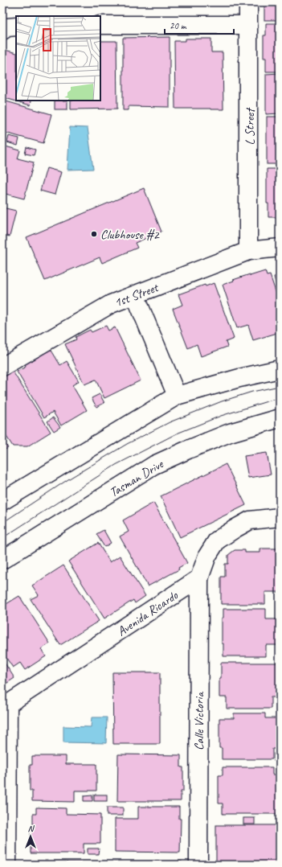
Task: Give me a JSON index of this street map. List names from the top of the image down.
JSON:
{
  "streets": {
    "street": [
      "L Street",
      "1st Street",
      "Tasman Drive",
      "Avenida Ricardo",
      "Calle Victoria"
    ]
  },
  "crossings": [
    ["L Street", "1st Street"],
    ["Avenida Ricardo", "Calle Victoria"]
  ],
  "places": ["Clubhouse #2"],
  "scale_bar": "20 m",
  "north": "top"
}
